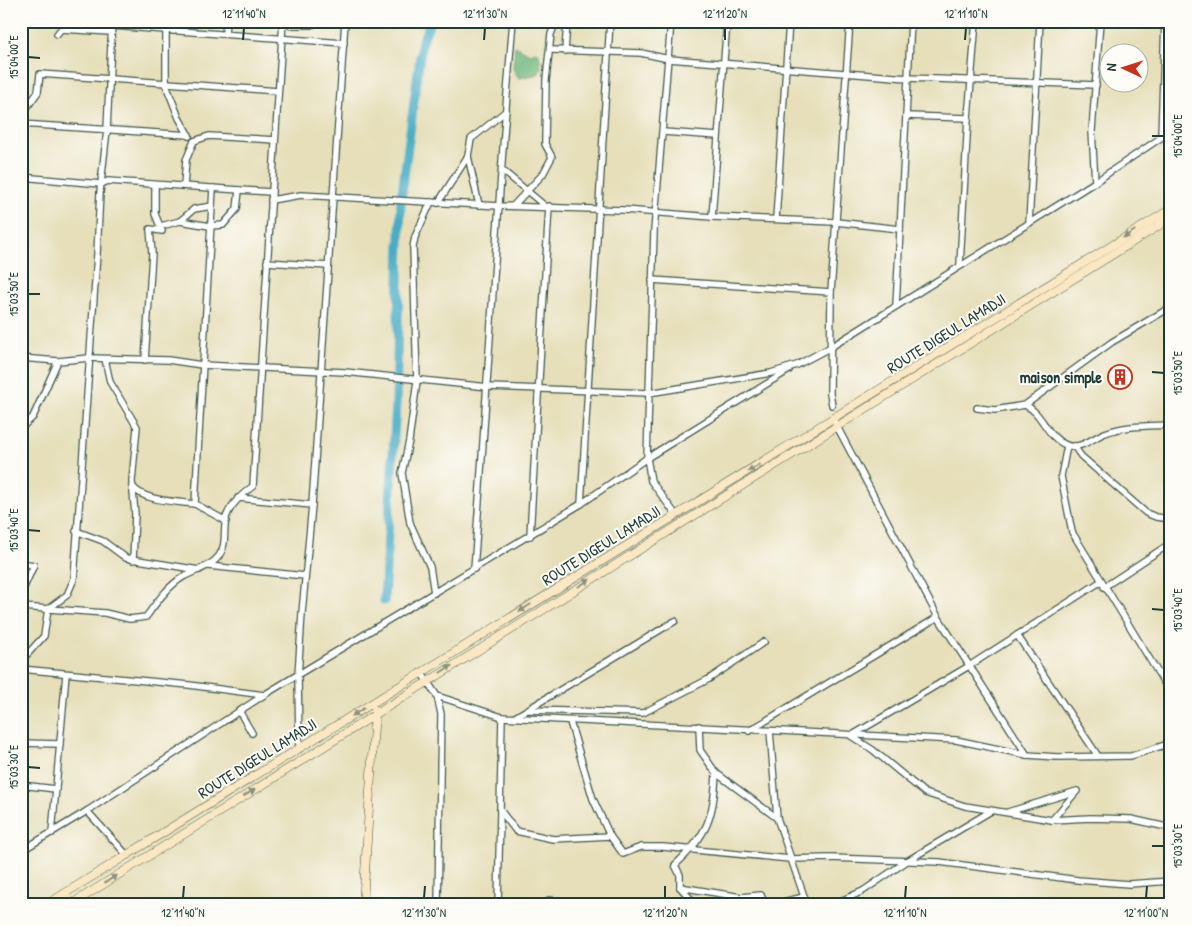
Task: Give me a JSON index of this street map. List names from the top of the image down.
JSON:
{
  "streets": {
    "main road": ["ROUTE DIGEUL LAMADJI"]
  },
  "places": {
    "building": ["maison simple"]
  },
  "north": "left",
  "coordinates": [
    "12°11'40\"N",
    "12°11'30\"N",
    "12°11'20\"N",
    "12°11'10\"N",
    "15°04'00\"E",
    "15°03'50\"E",
    "15°03'40\"E",
    "15°03'30\"E",
    "12°11'00\"N"
  ]
}
